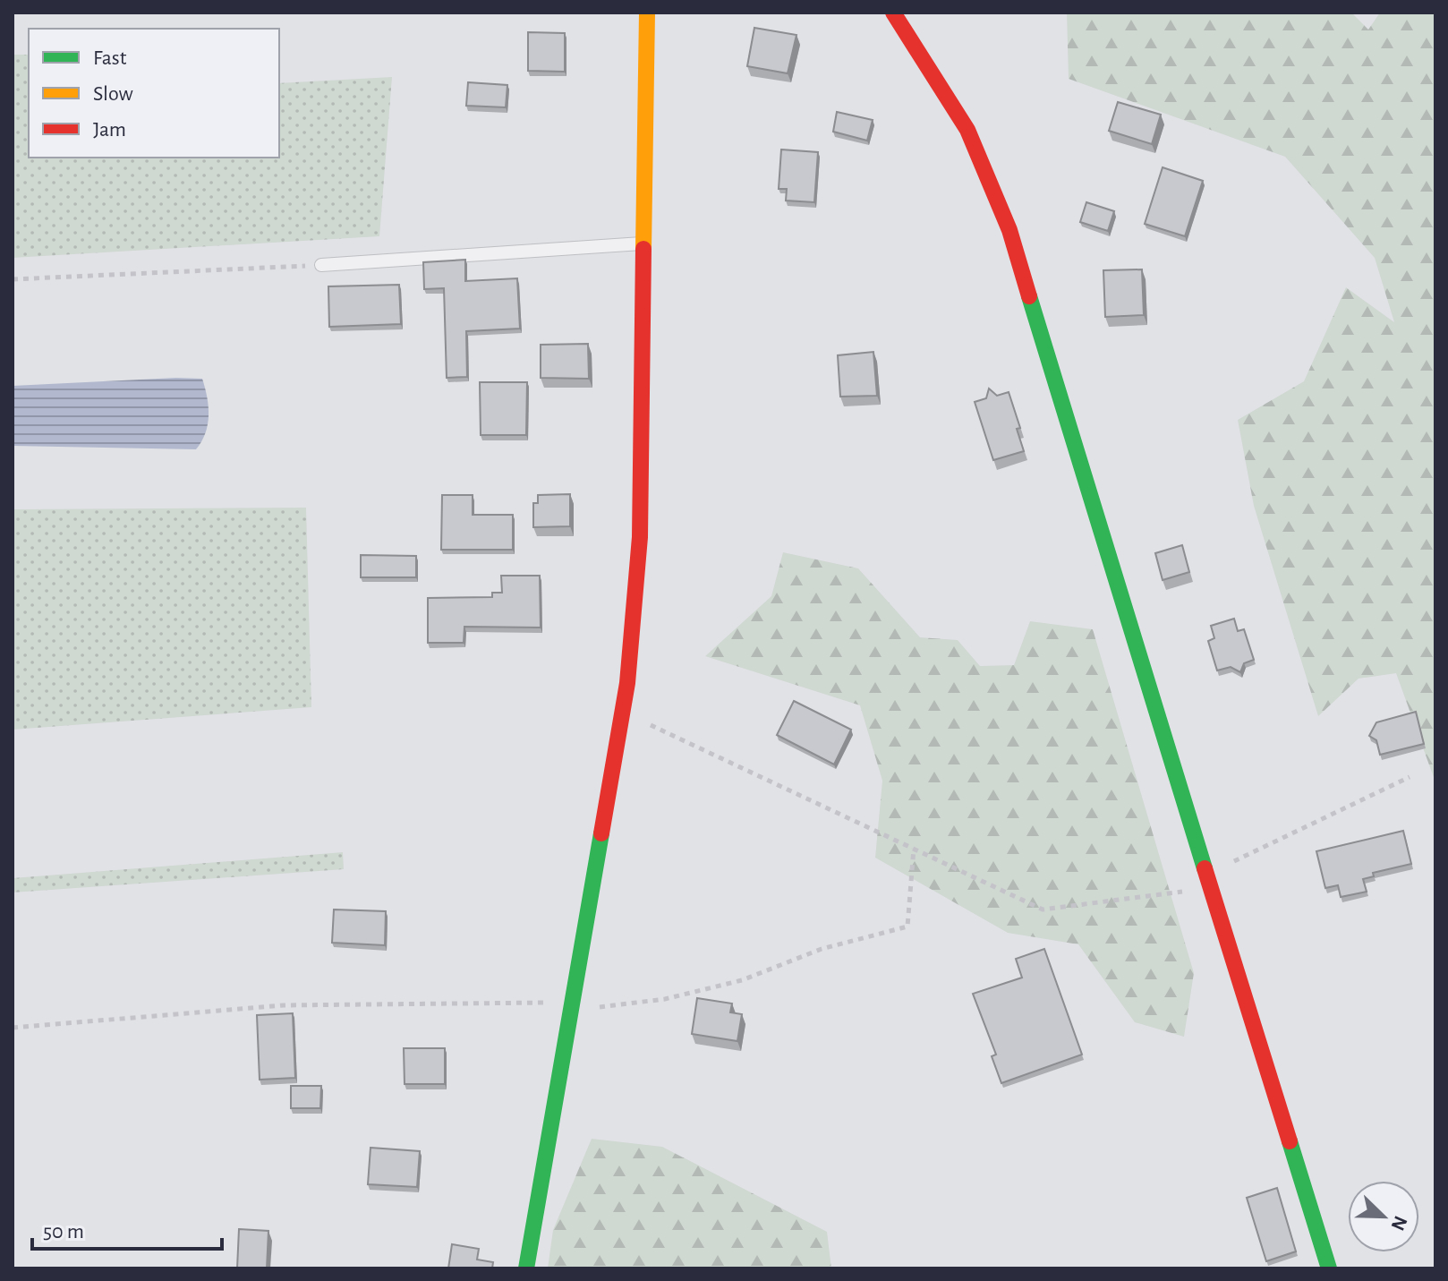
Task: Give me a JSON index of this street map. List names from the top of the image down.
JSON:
{
  "legend": ["Fast", "Slow", "Jam"],
  "scale_bar": "50 m",
  "north": "bottom right"
}
